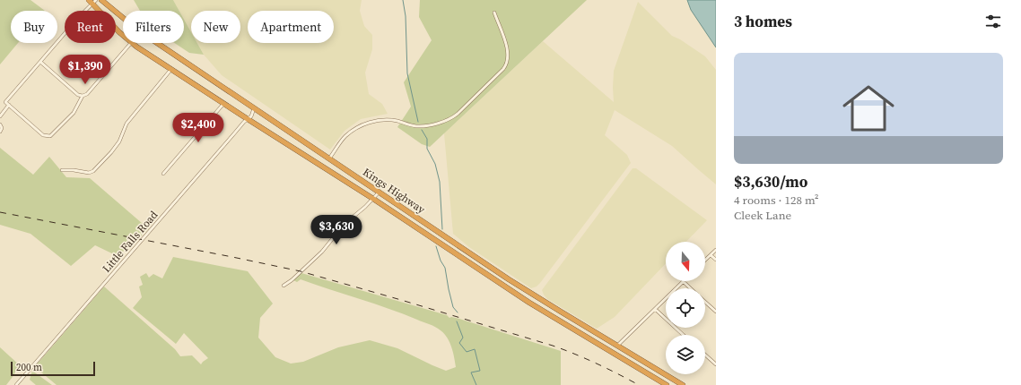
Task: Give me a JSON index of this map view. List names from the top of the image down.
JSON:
{
  "streets": {
    "highway": ["Kings Highway"],
    "street": ["Little Falls Road"]
  },
  "crossings": [
    ["Kings Highway", "Little Falls Road"]
  ],
  "scale_bar": "200 m",
  "north": "bottom",
  "page": {
    "heading": "3 homes",
    "chip": [
      "Buy",
      "Rent",
      "Filters",
      "New",
      "Apartment"
    ],
    "list": [
      {
        "name": "$3,630/mo",
        "note": "4 rooms · 128 m² · Cleek Lane"
      }
    ],
    "price": ["$1,390", "$2,400", "$3,630"],
    "scale": "200 m"
  }
}
